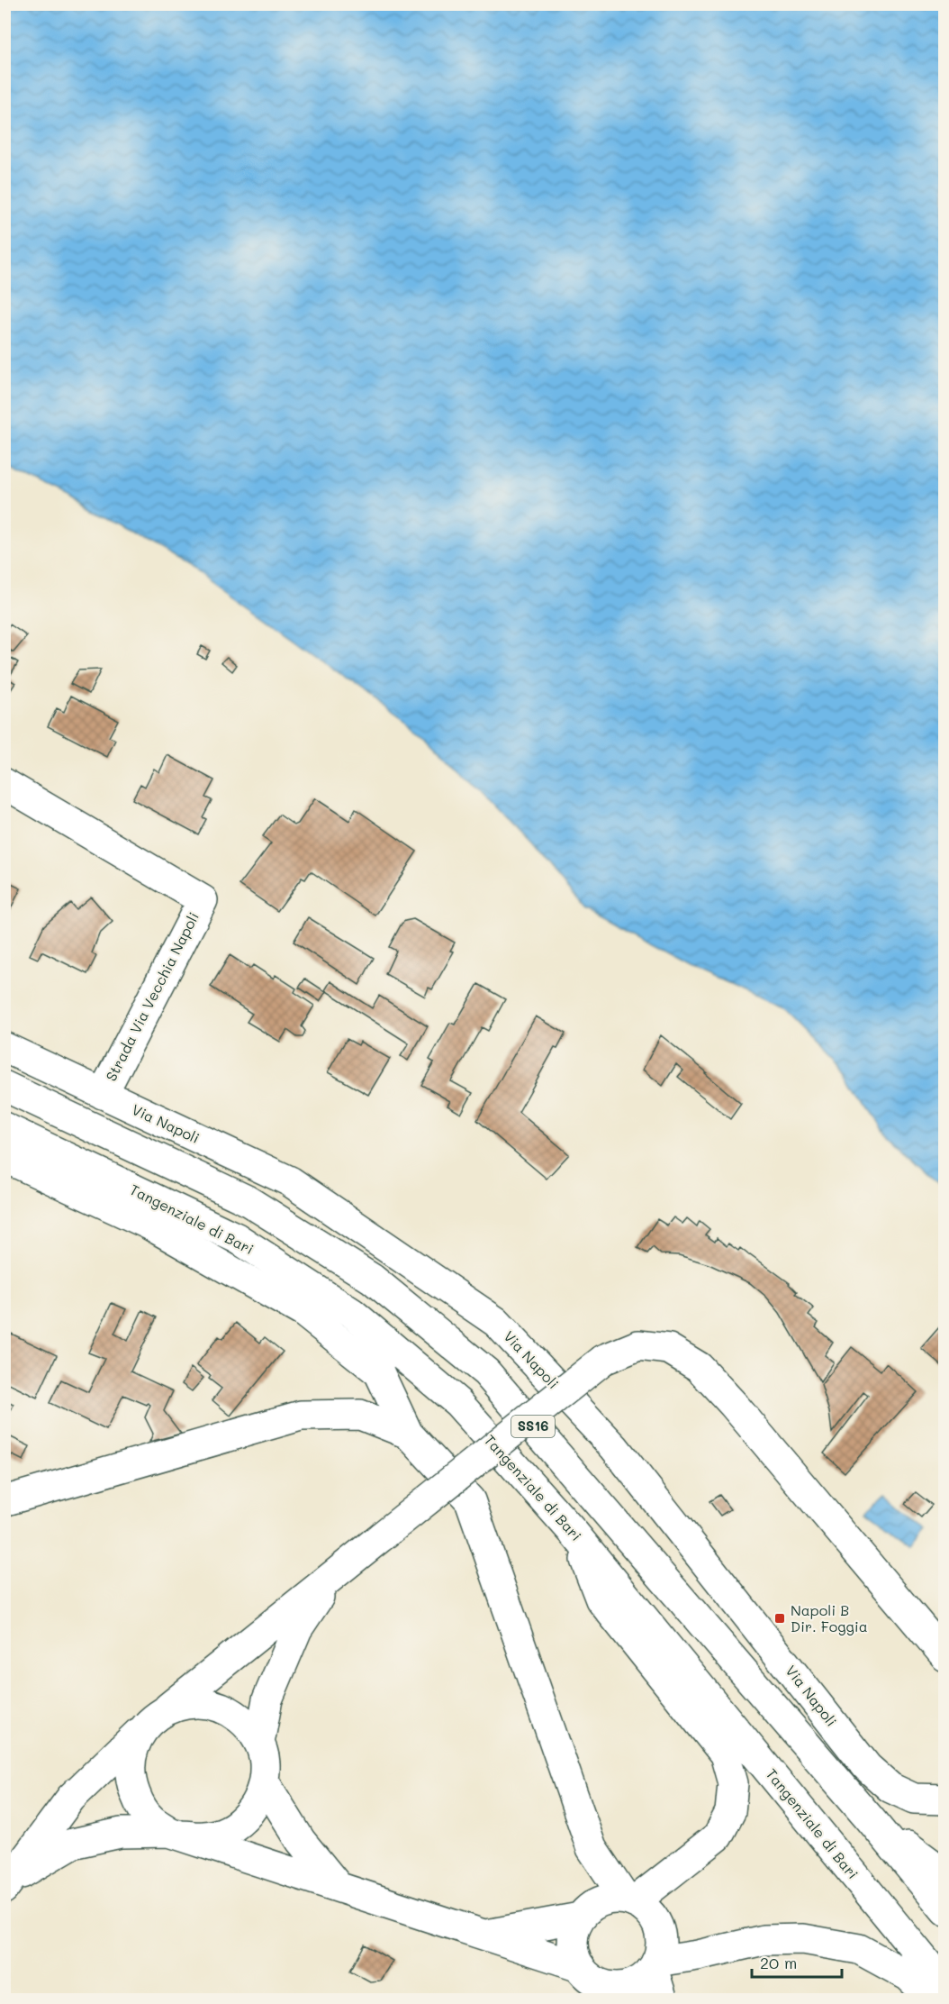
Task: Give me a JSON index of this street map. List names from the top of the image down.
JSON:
{
  "streets": {
    "main road": [
      "Strada Via Vecchia Napoli",
      "Via Napoli",
      "Tangenziale di Bari",
      "SS16"
    ]
  },
  "crossings": [
    ["Strada Via Vecchia Napoli", "Via Napoli"]
  ],
  "places": {
    "transit": ["Napoli B Dir. Foggia"]
  },
  "scale_bar": "20 m"
}
